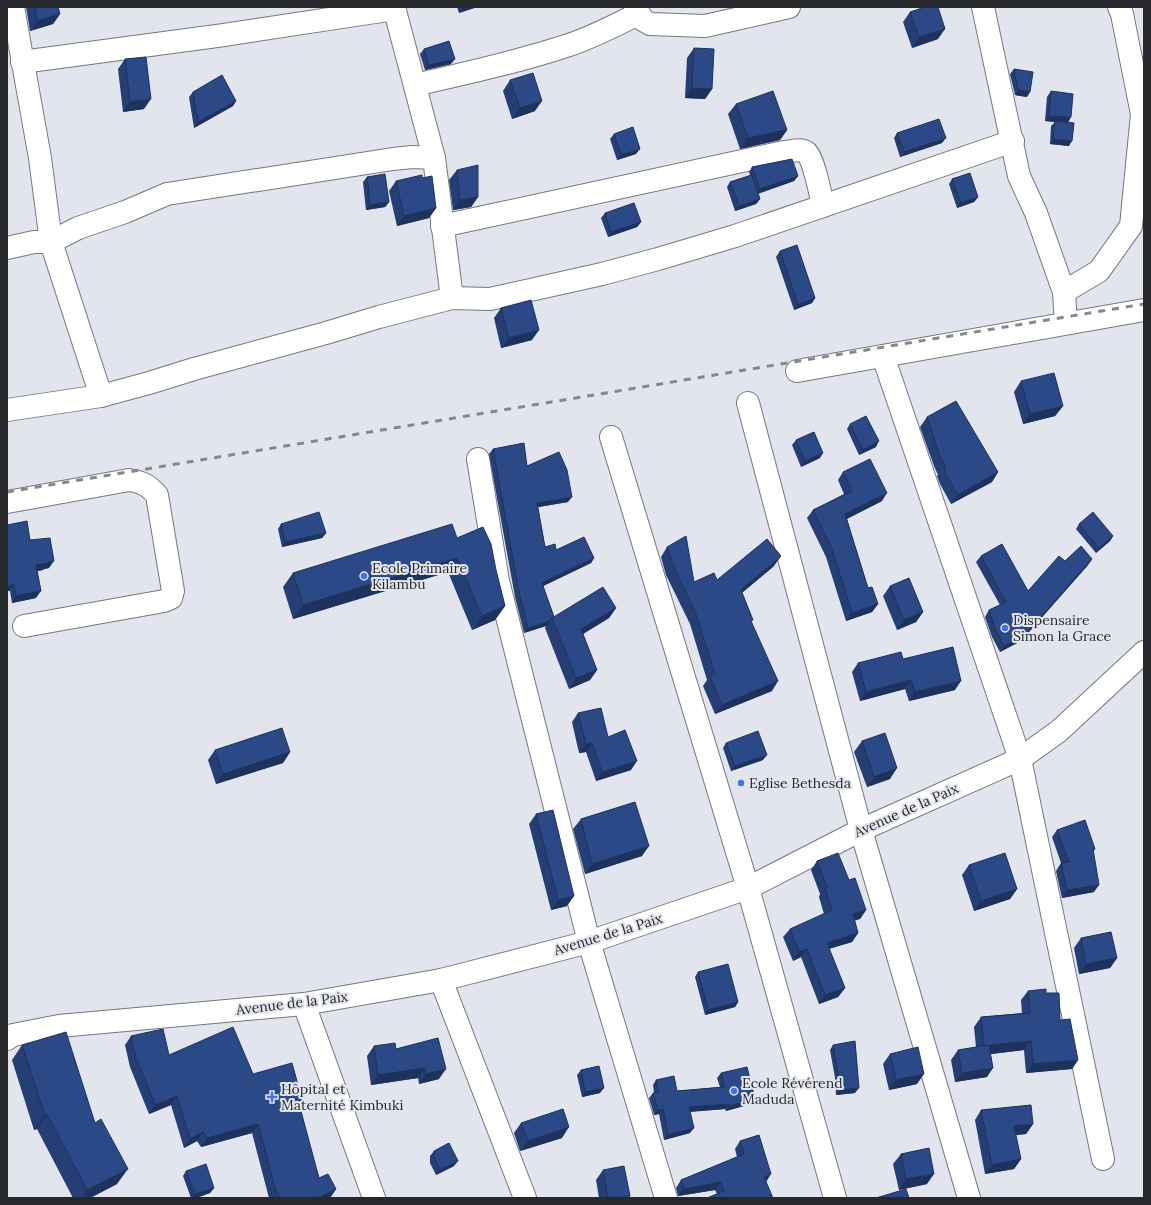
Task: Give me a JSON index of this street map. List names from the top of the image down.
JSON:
{
  "streets": {
    "street": ["Avenue de la Paix"]
  },
  "places": {
    "other": [
      "Ecole Primaire Kilambu",
      "Dispensaire Simon la Grace",
      "Eglise Bethesda",
      "Ecole Révérend Maduda"
    ],
    "health": ["Hôpital et Maternité Kimbuki"]
  }
}
